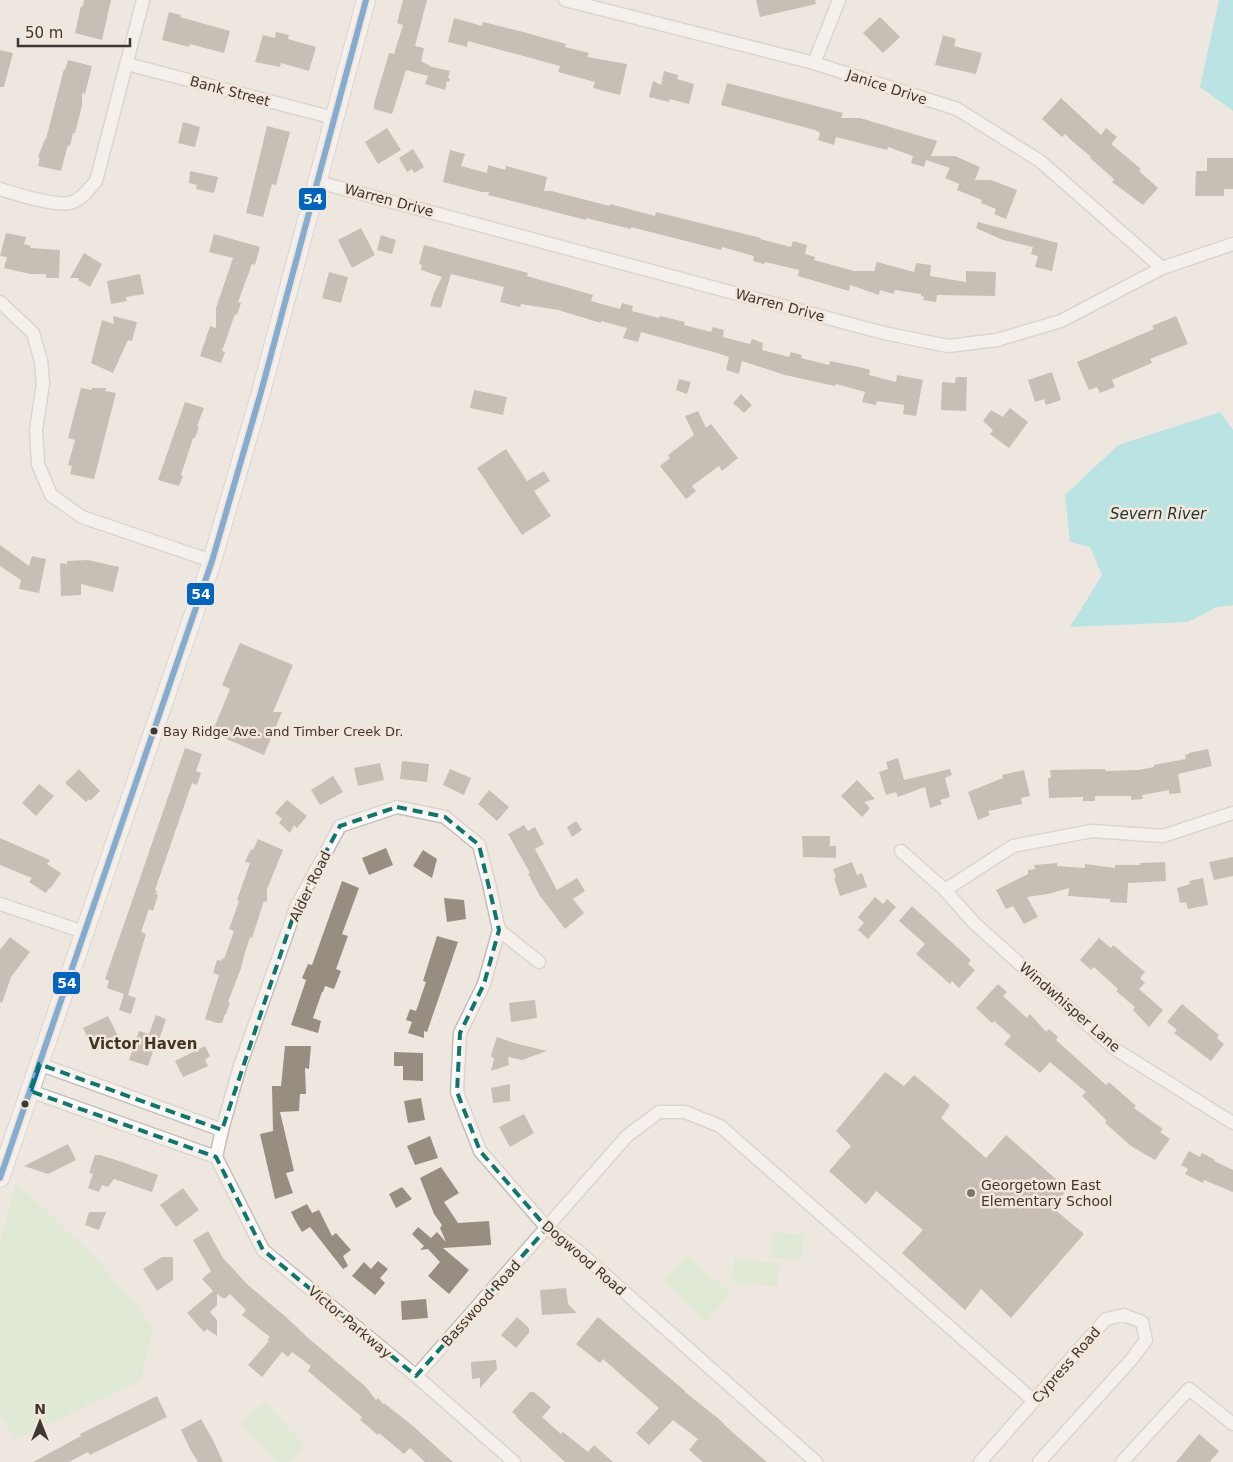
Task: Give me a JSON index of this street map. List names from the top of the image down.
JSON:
{
  "streets": {
    "street": [
      "Janice Drive",
      "Bank Street",
      "Warren Drive",
      "Alder Road",
      "Windwhisper Lane",
      "Dogwood Road",
      "Basswood Road",
      "Victor Parkway",
      "Cypress Road"
    ]
  },
  "crossings": [
    ["Janice Drive", "Warren Drive"],
    ["Alder Road", "Dogwood Road"],
    ["Dogwood Road", "Basswood Road"],
    ["Basswood Road", "Victor Parkway"],
    ["Basswood Road", "Cypress Road"]
  ],
  "districts": ["Victor Haven"],
  "water": ["Severn River"],
  "places": ["Bay Ridge Ave. and Timber Creek Dr.", "Georgetown East Elementary School"],
  "lines": ["transit line 54"],
  "scale_bar": "50 m",
  "north": "top"
}
